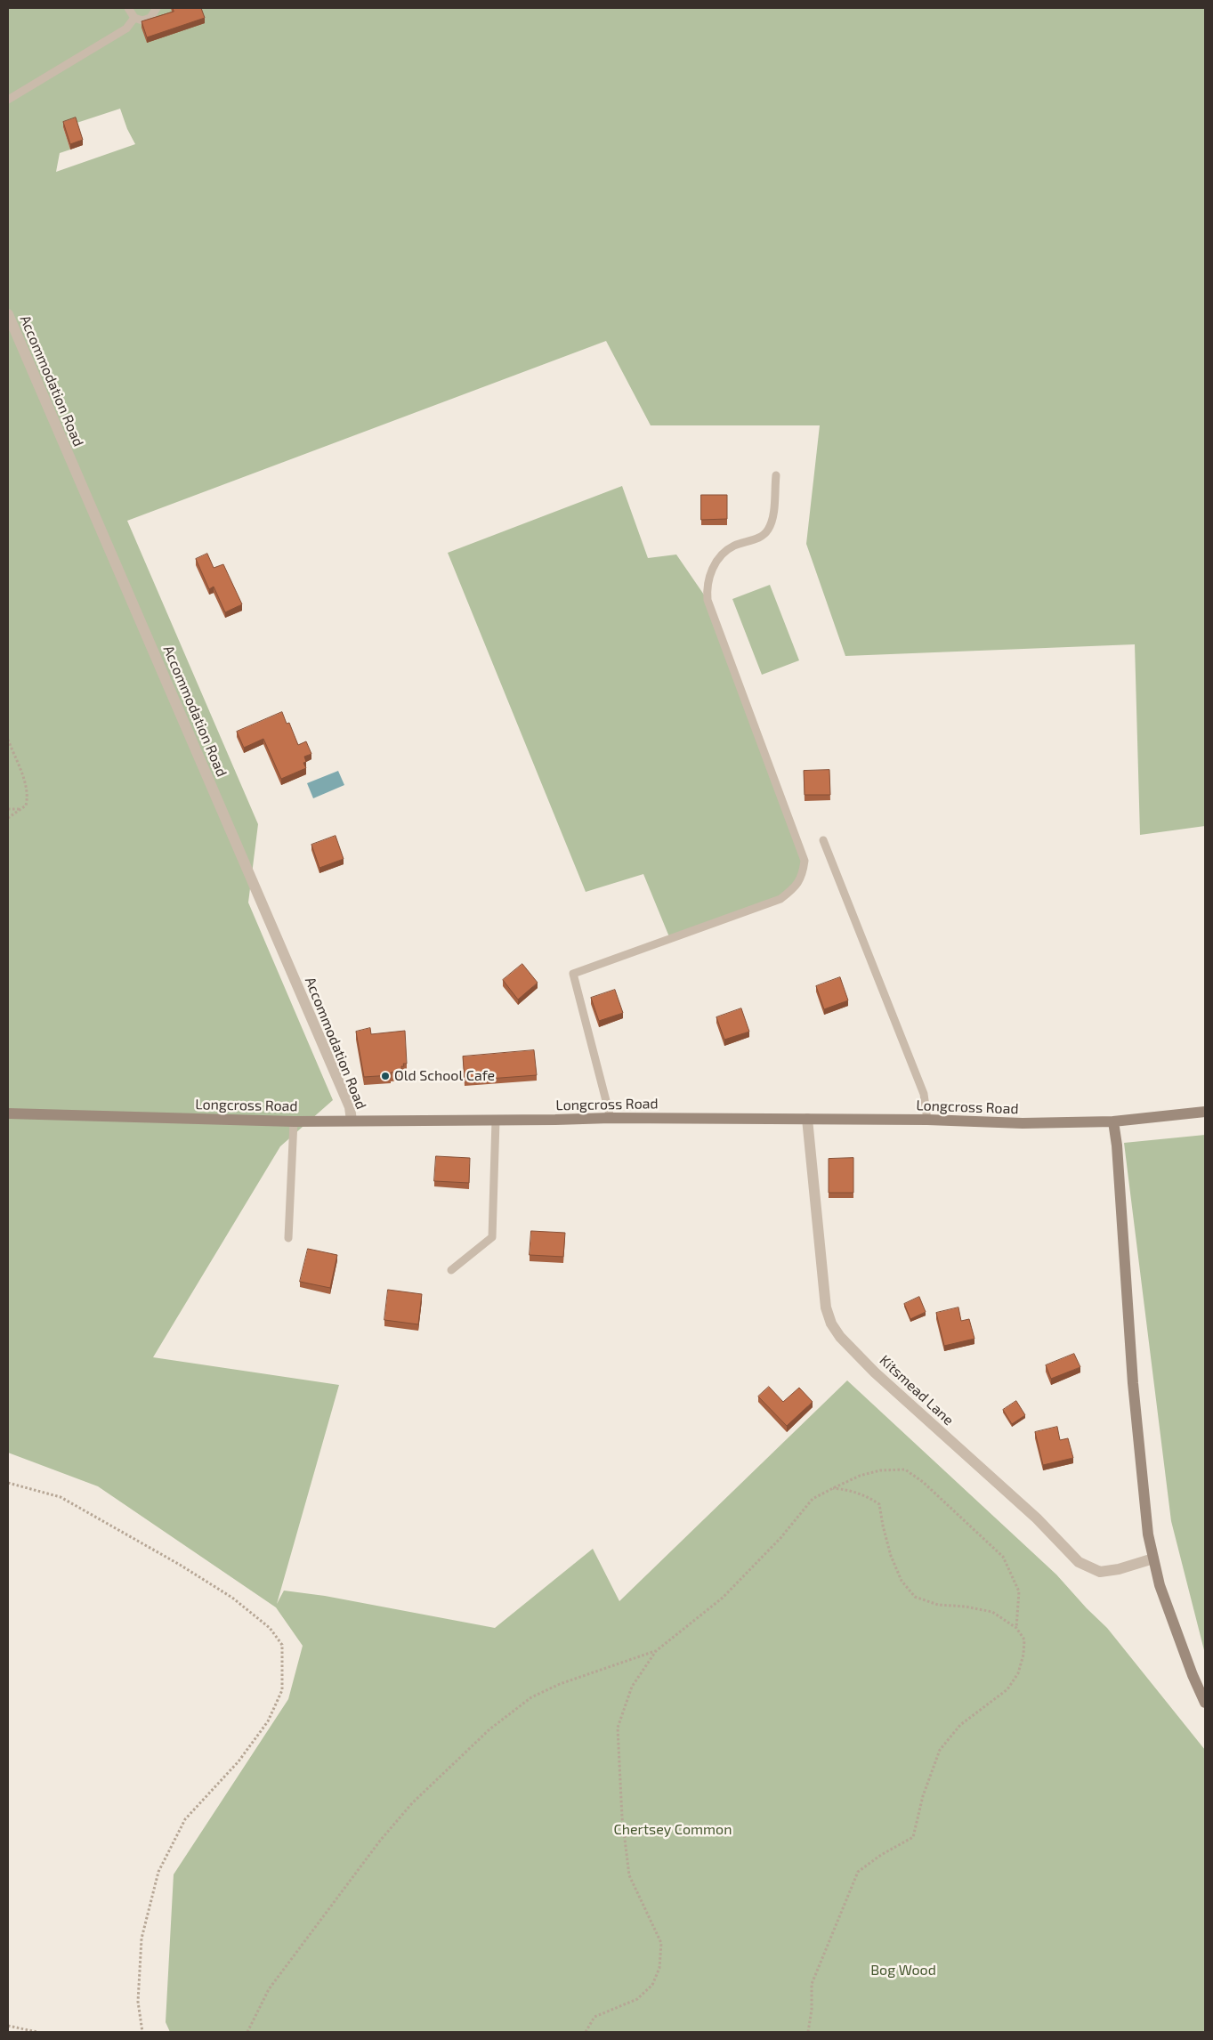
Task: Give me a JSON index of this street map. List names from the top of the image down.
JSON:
{
  "streets": {
    "main road": ["Longcross Road"],
    "street": ["Accommodation Road", "Kitsmead Lane"]
  },
  "crossings": [
    ["Accommodation Road", "Longcross Road"],
    ["Longcross Road", "Kitsmead Lane"]
  ],
  "parks": ["Chertsey Common", "Bog Wood"],
  "places": ["Old School Cafe"]
}
